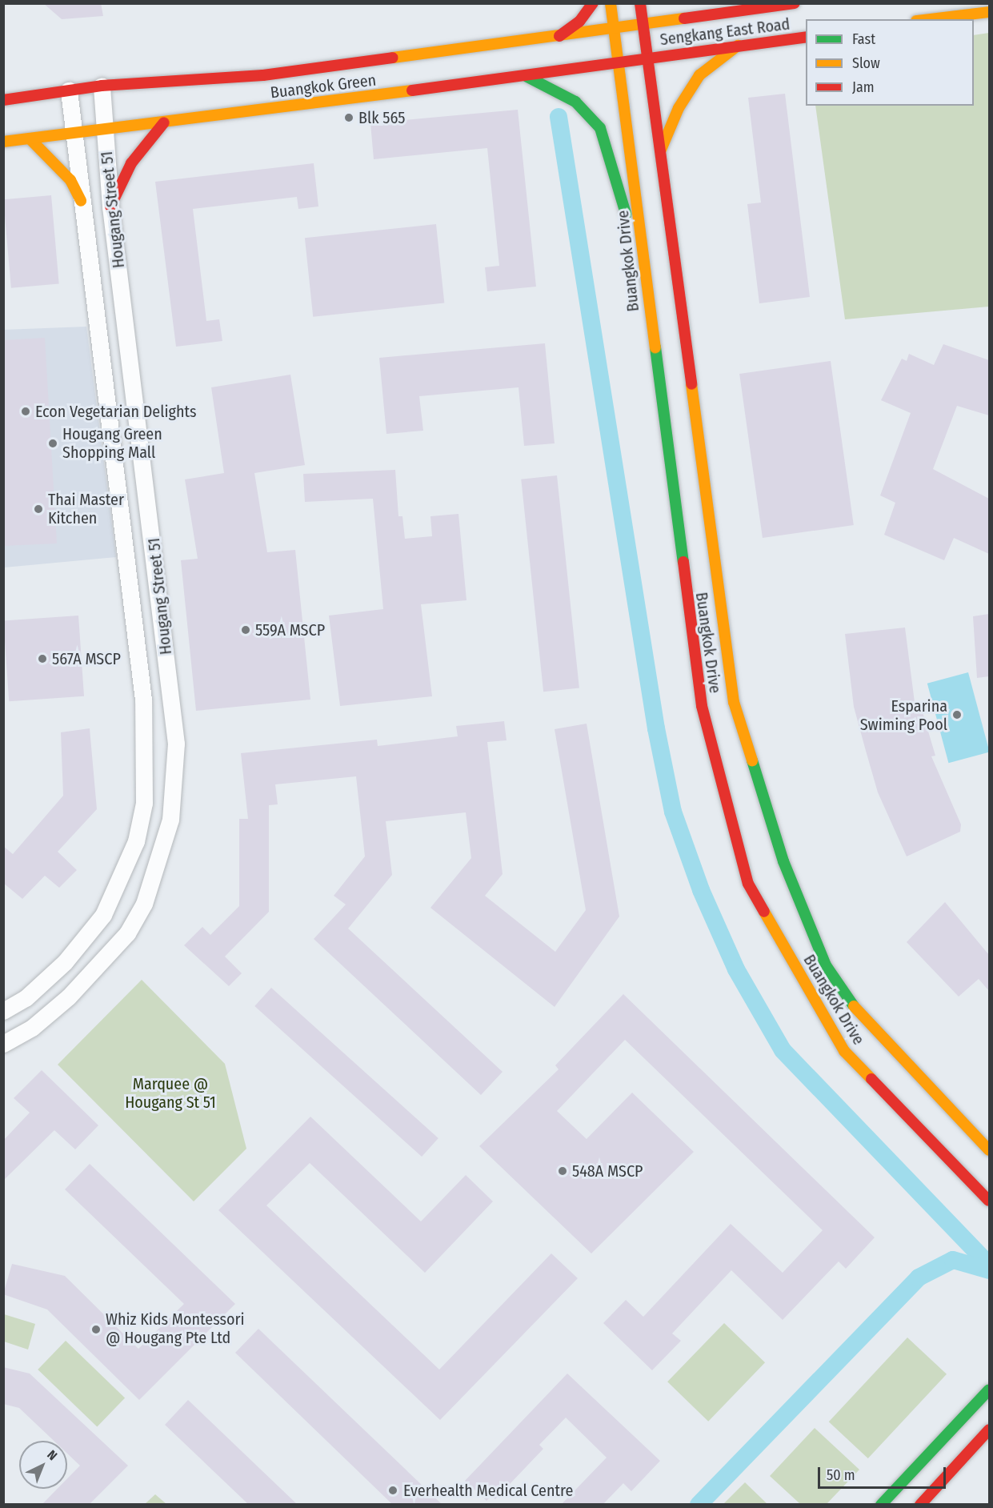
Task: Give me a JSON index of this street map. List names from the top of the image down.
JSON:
{
  "streets": {
    "main road": ["Sengkang East Road", "Buangkok Green", "Buangkok Drive"],
    "street": ["Hougang Street 51"]
  },
  "crossings": [
    ["Sengkang East Road", "Buangkok Green"],
    ["Sengkang East Road", "Buangkok Drive"],
    ["Buangkok Green", "Hougang Street 51"],
    ["Buangkok Green", "Buangkok Drive"]
  ],
  "parks": ["Marquee @ Hougang St 51"],
  "places": [
    "Blk 565",
    "Econ Vegetarian Delights",
    "Hougang Green Shopping Mall",
    "Thai Master Kitchen",
    "559A MSCP",
    "567A MSCP",
    "Esparina Swiming Pool",
    "548A MSCP",
    "Whiz Kids Montessori @ Hougang Pte Ltd",
    "Everhealth Medical Centre"
  ],
  "legend": ["Fast", "Slow", "Jam"],
  "scale_bar": "50 m",
  "north": "top right"
}
